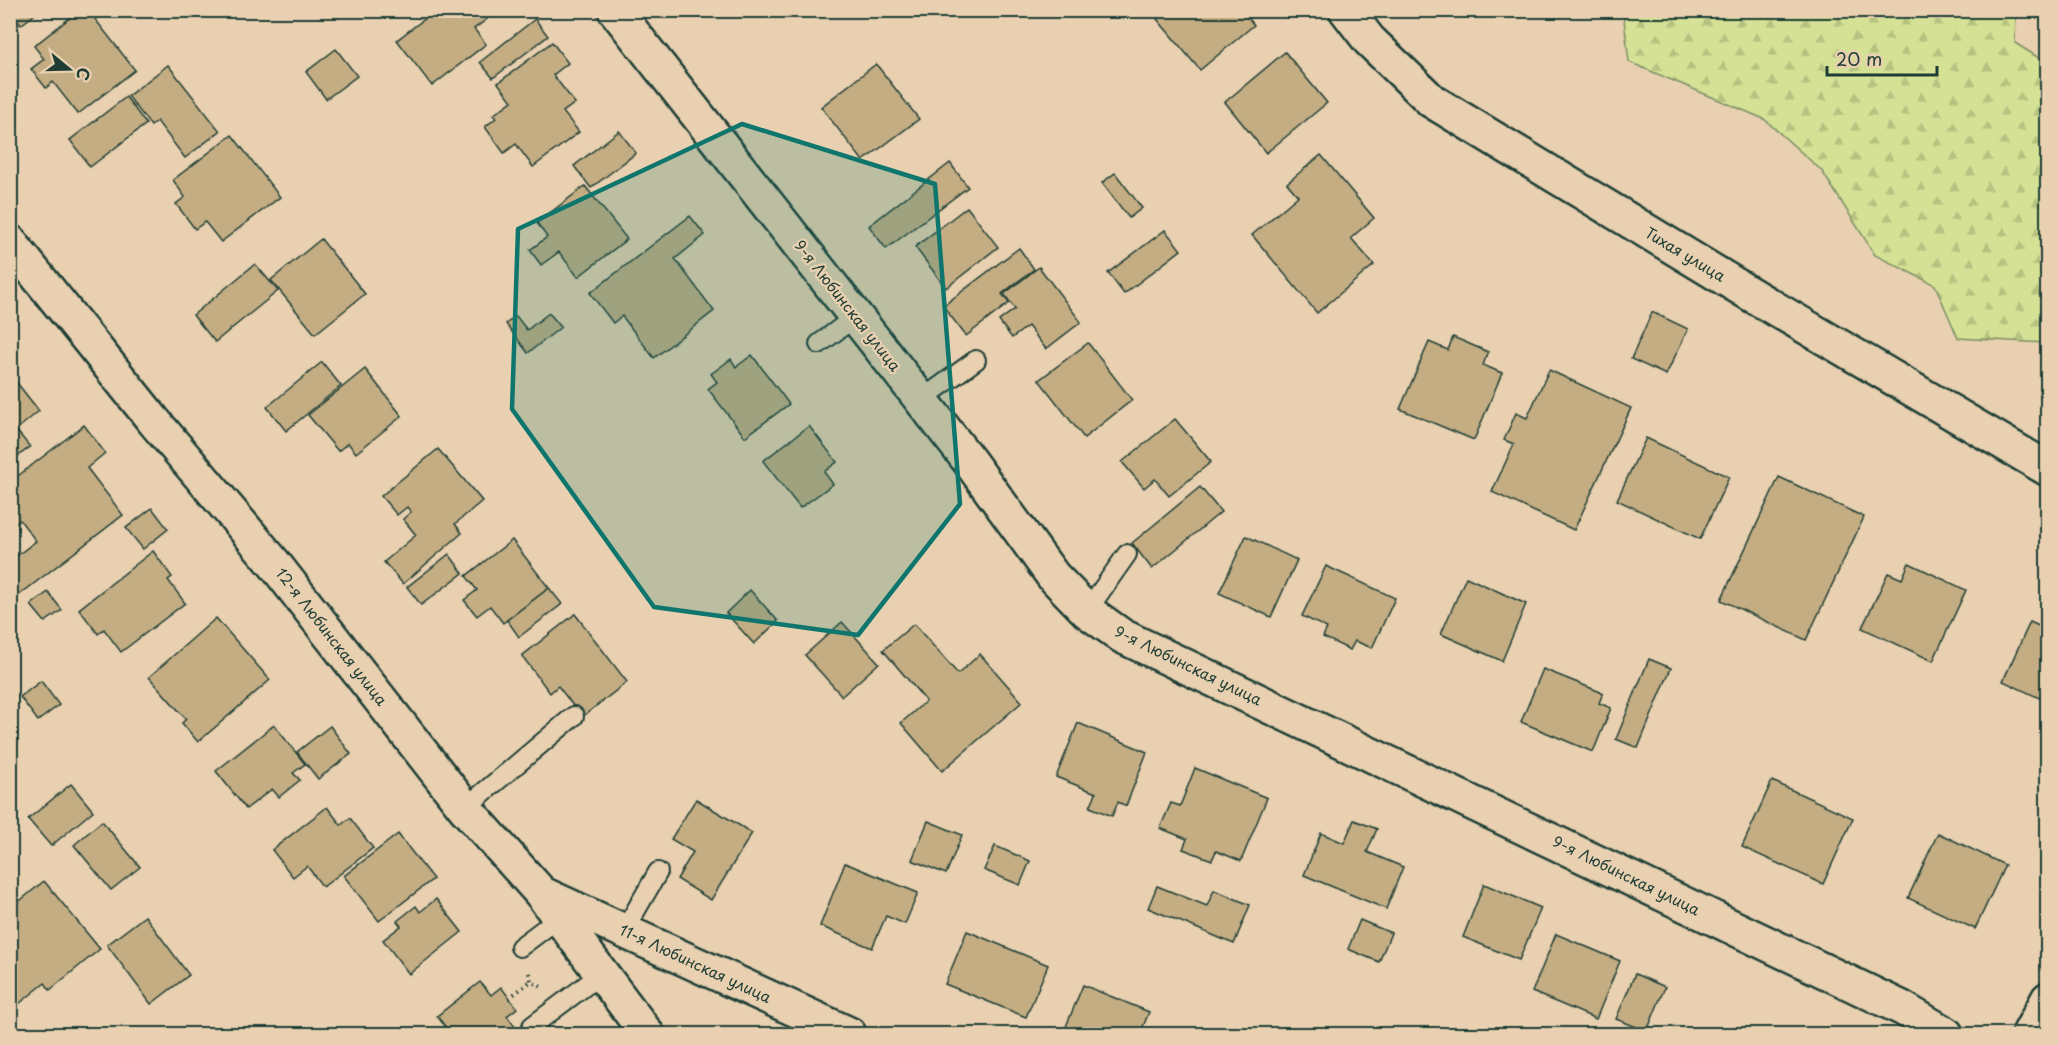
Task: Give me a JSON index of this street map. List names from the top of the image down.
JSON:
{
  "streets": {
    "street": [
      "Тихая улица",
      "9-я Любинская улица",
      "12-я Любинская улица",
      "11-я Любинская улица"
    ]
  },
  "crossings": [
    ["12-я Любинская улица", "11-я Любинская улица"]
  ],
  "scale_bar": "20 m",
  "north": "right"
}
